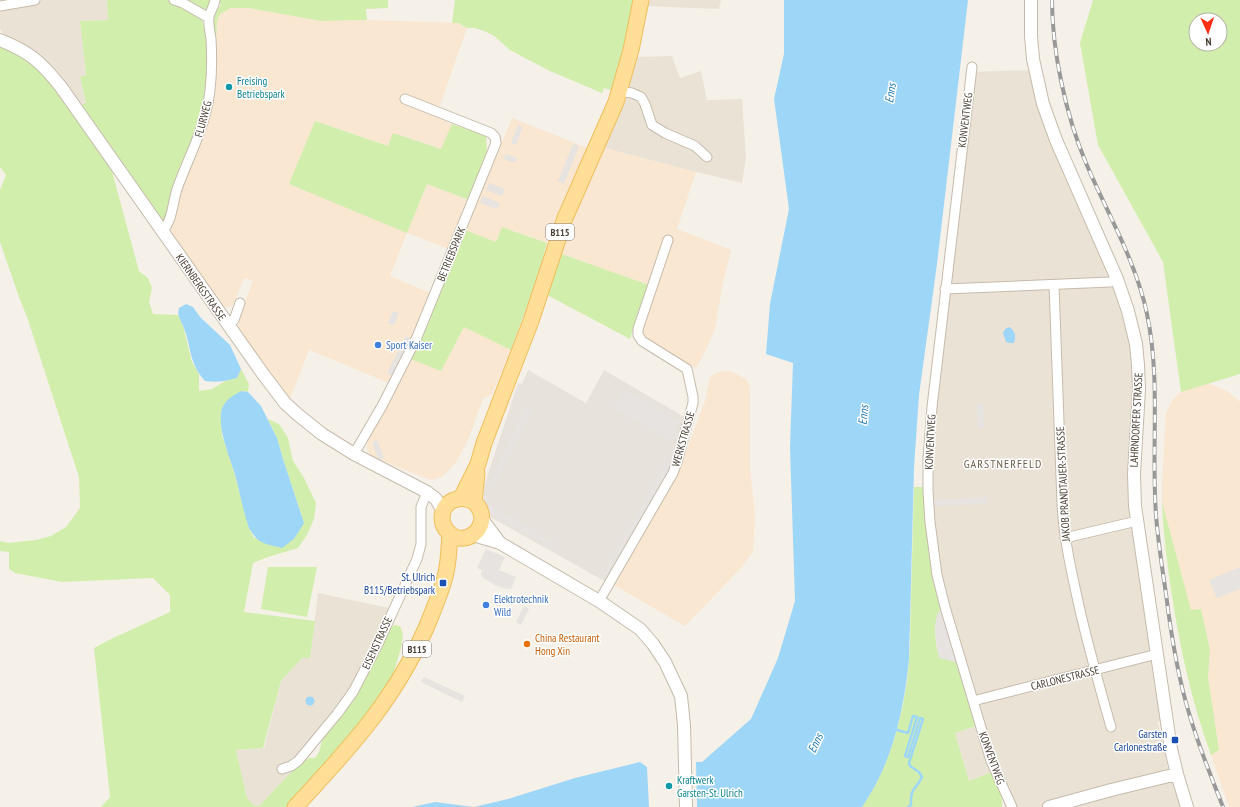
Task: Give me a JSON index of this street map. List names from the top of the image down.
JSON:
{
  "streets": {
    "main road": ["B115"],
    "street": [
      "FLURWEG",
      "KONVENTWEG",
      "BETRIEBSPARK",
      "KIERNBERGSTRASSE",
      "LAHRNDORFER STRASSE",
      "WERKSTRASSE",
      "JAKOB PRANDTAUER-STRASSE",
      "EISENSTRASSE",
      "CARLONESTRASSE"
    ]
  },
  "crossings": [
    ["FLURWEG", "KIERNBERGSTRASSE"],
    ["KONVENTWEG", "CARLONESTRASSE"],
    ["B115", "KIERNBERGSTRASSE"],
    ["B115", "EISENSTRASSE"],
    ["BETRIEBSPARK", "KIERNBERGSTRASSE"],
    ["KIERNBERGSTRASSE", "EISENSTRASSE"],
    ["LAHRNDORFER STRASSE", "CARLONESTRASSE"],
    ["JAKOB PRANDTAUER-STRASSE", "CARLONESTRASSE"]
  ],
  "districts": ["GARSTNERFELD"],
  "water": ["Enns"],
  "places": {
    "other": [
      "Freising Betriebspark",
      "Sport Kaiser",
      "Elektrotechnik Wild",
      "China Restaurant Hong Xin",
      "Kraftwerk Garsten-St. Ulrich"
    ],
    "transit": ["St. Ulrich B115/Betriebspark", "Garsten Carlonestraße"]
  },
  "north": "bottom"
}
